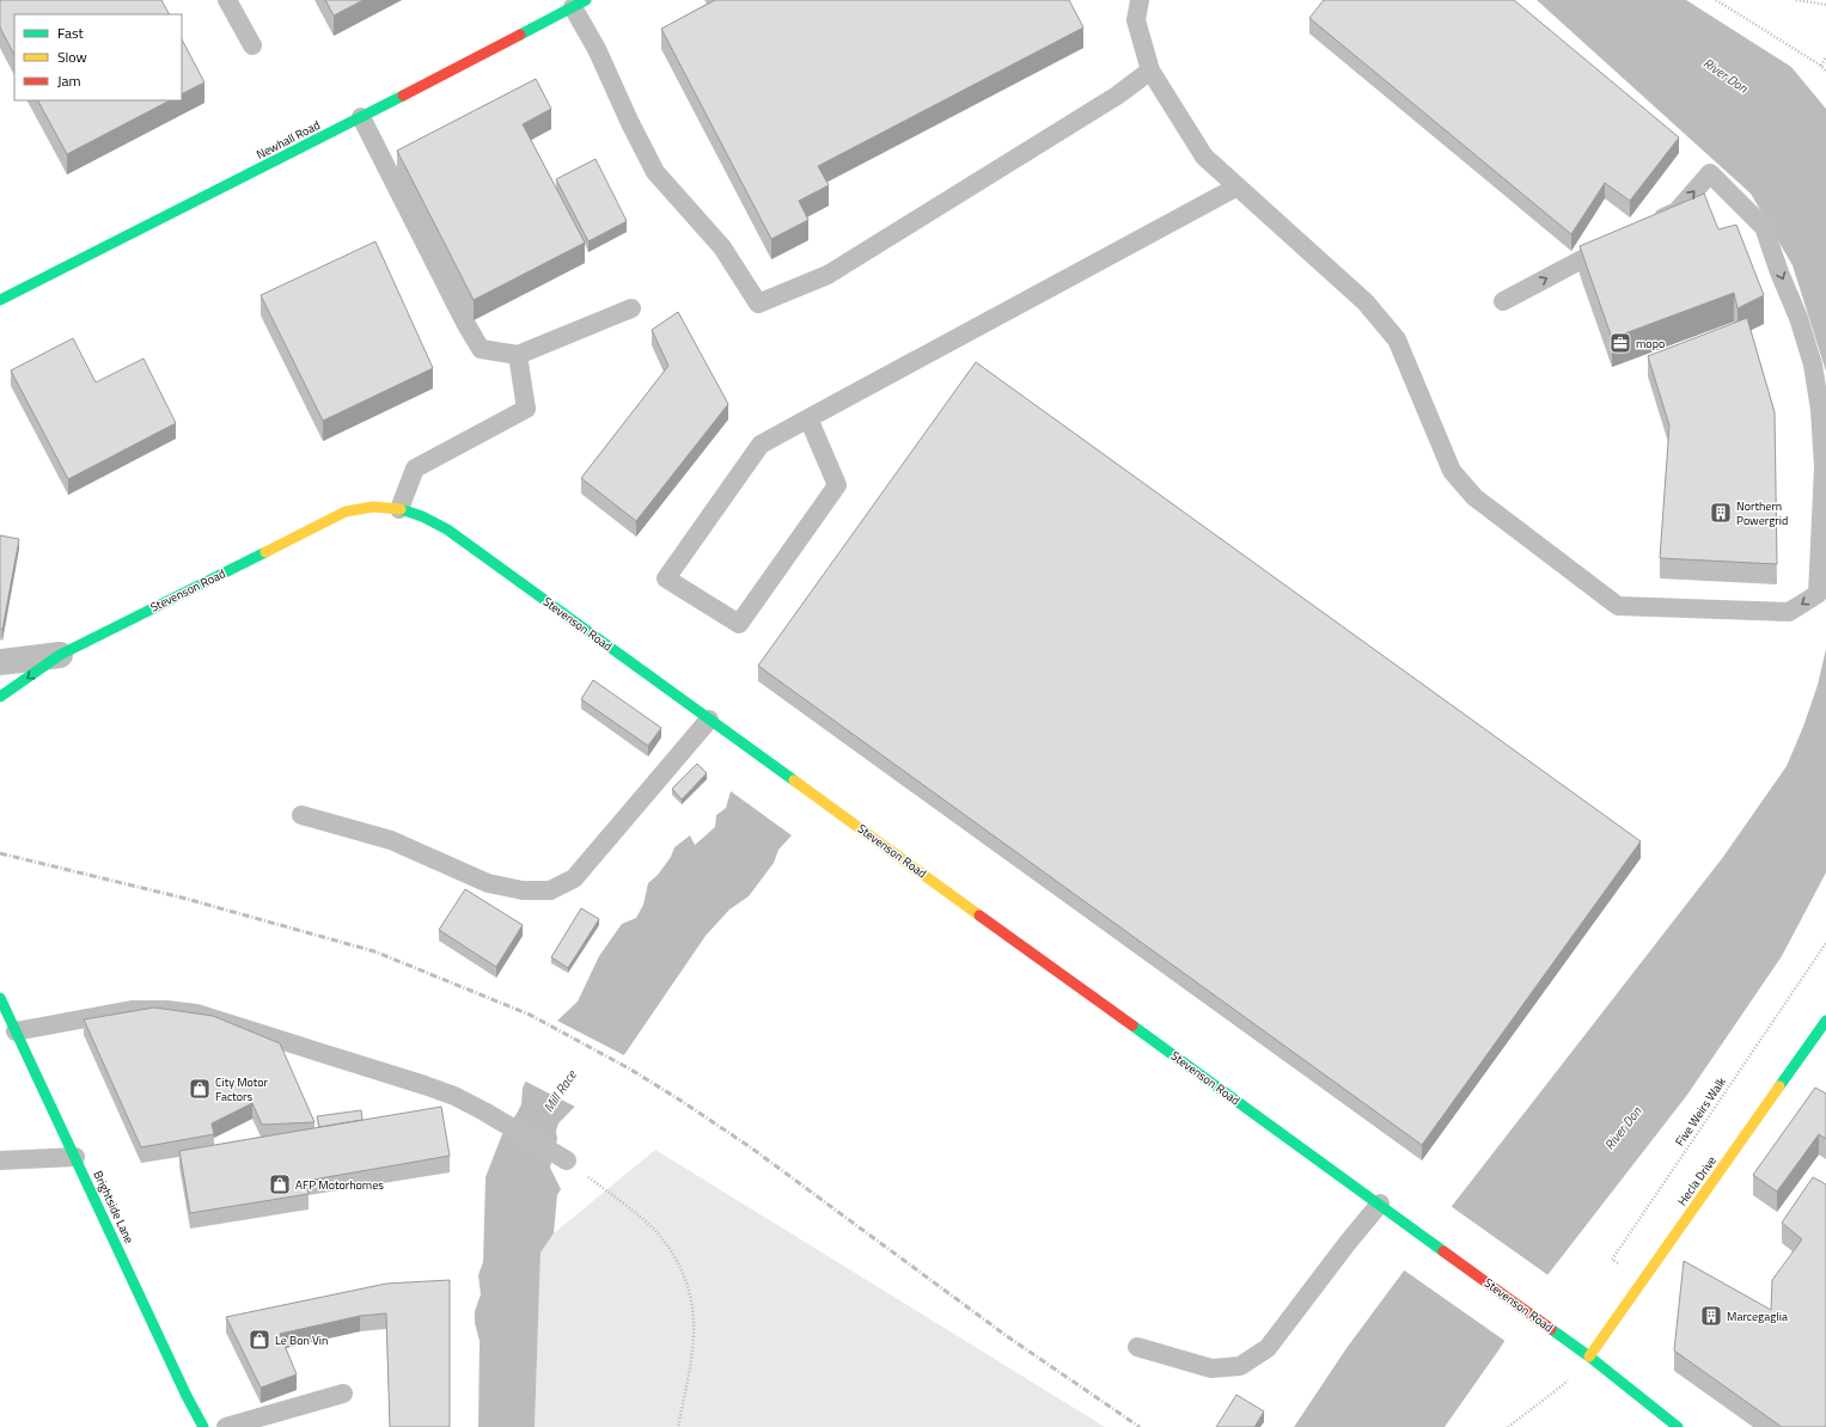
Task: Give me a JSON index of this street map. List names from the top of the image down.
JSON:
{
  "streets": {
    "street": [
      "Newhall Road",
      "Stevenson Road",
      "Hecla Drive",
      "Brightside Lane"
    ],
    "path": ["Five Weirs Walk"]
  },
  "crossings": [
    ["Stevenson Road", "Hecla Drive"],
    ["Five Weirs Walk", "Hecla Drive"]
  ],
  "water": ["River Don", "Mill Race"],
  "places": {
    "office": ["mopo"],
    "building": ["Northern Powergrid", "Marcegaglia"],
    "shop": ["City Motor Factors", "AFP Motorhomes", "Le Bon Vin"]
  },
  "legend": ["Fast", "Slow", "Jam"]
}
